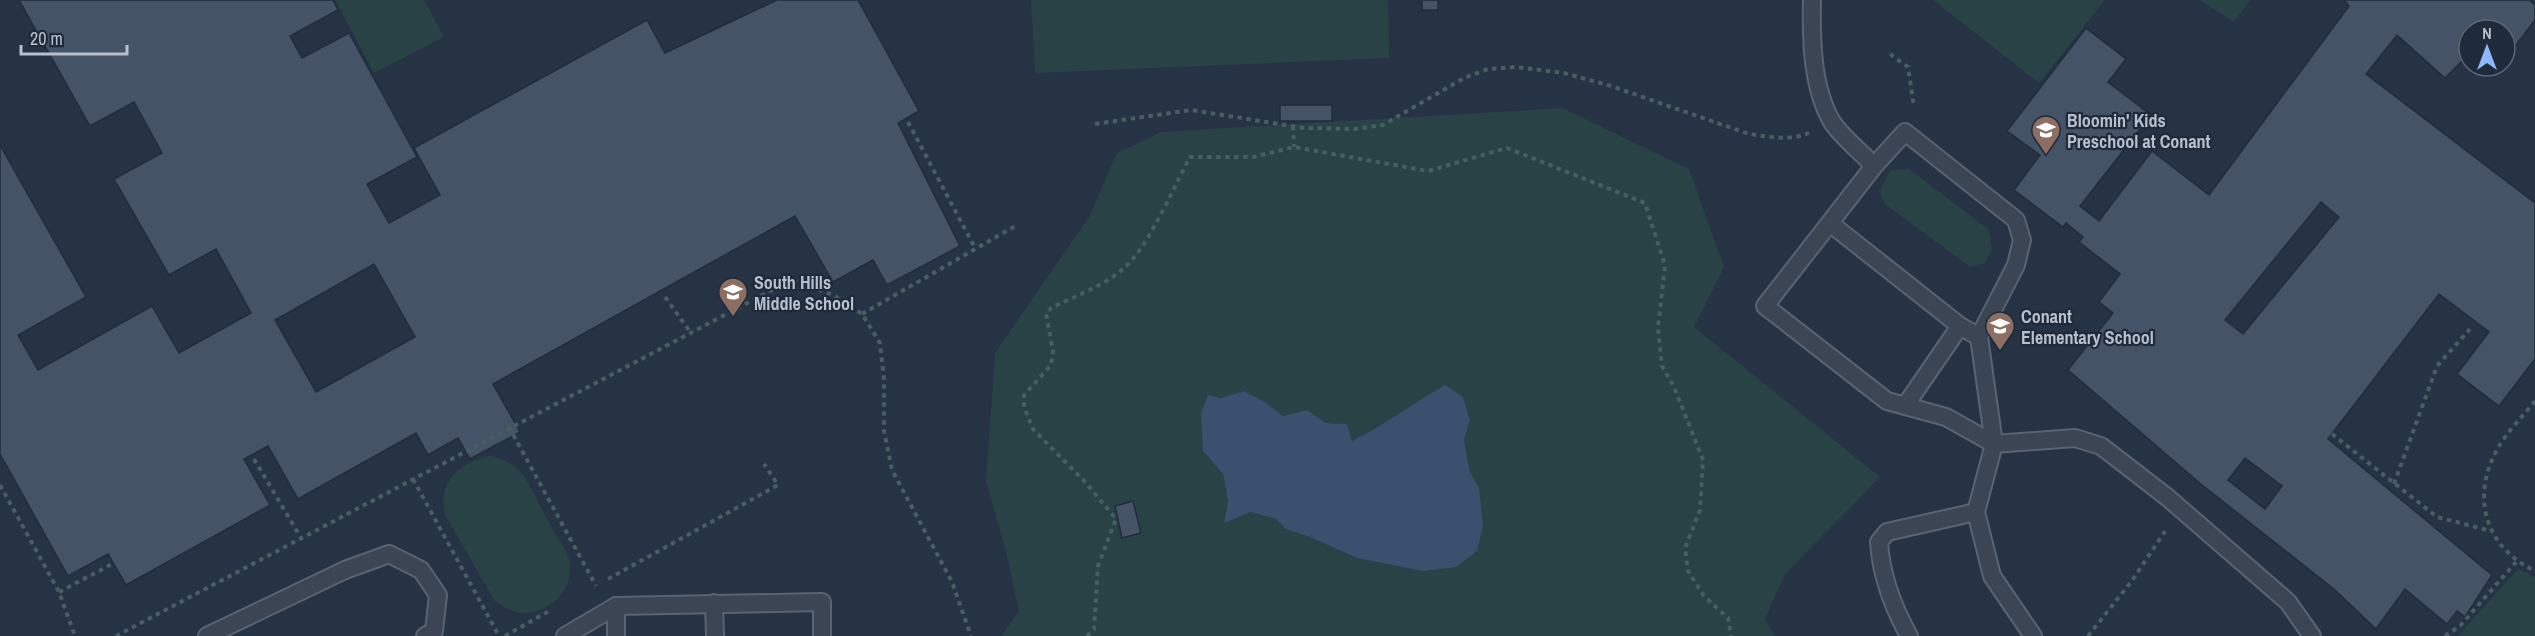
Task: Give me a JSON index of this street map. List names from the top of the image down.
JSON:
{
  "places": {
    "school or university": ["Bloomin' Kids Preschool at Conant", "South Hills Middle School", "Conant Elementary School"]
  },
  "scale_bar": "20 m",
  "north": "top"
}
